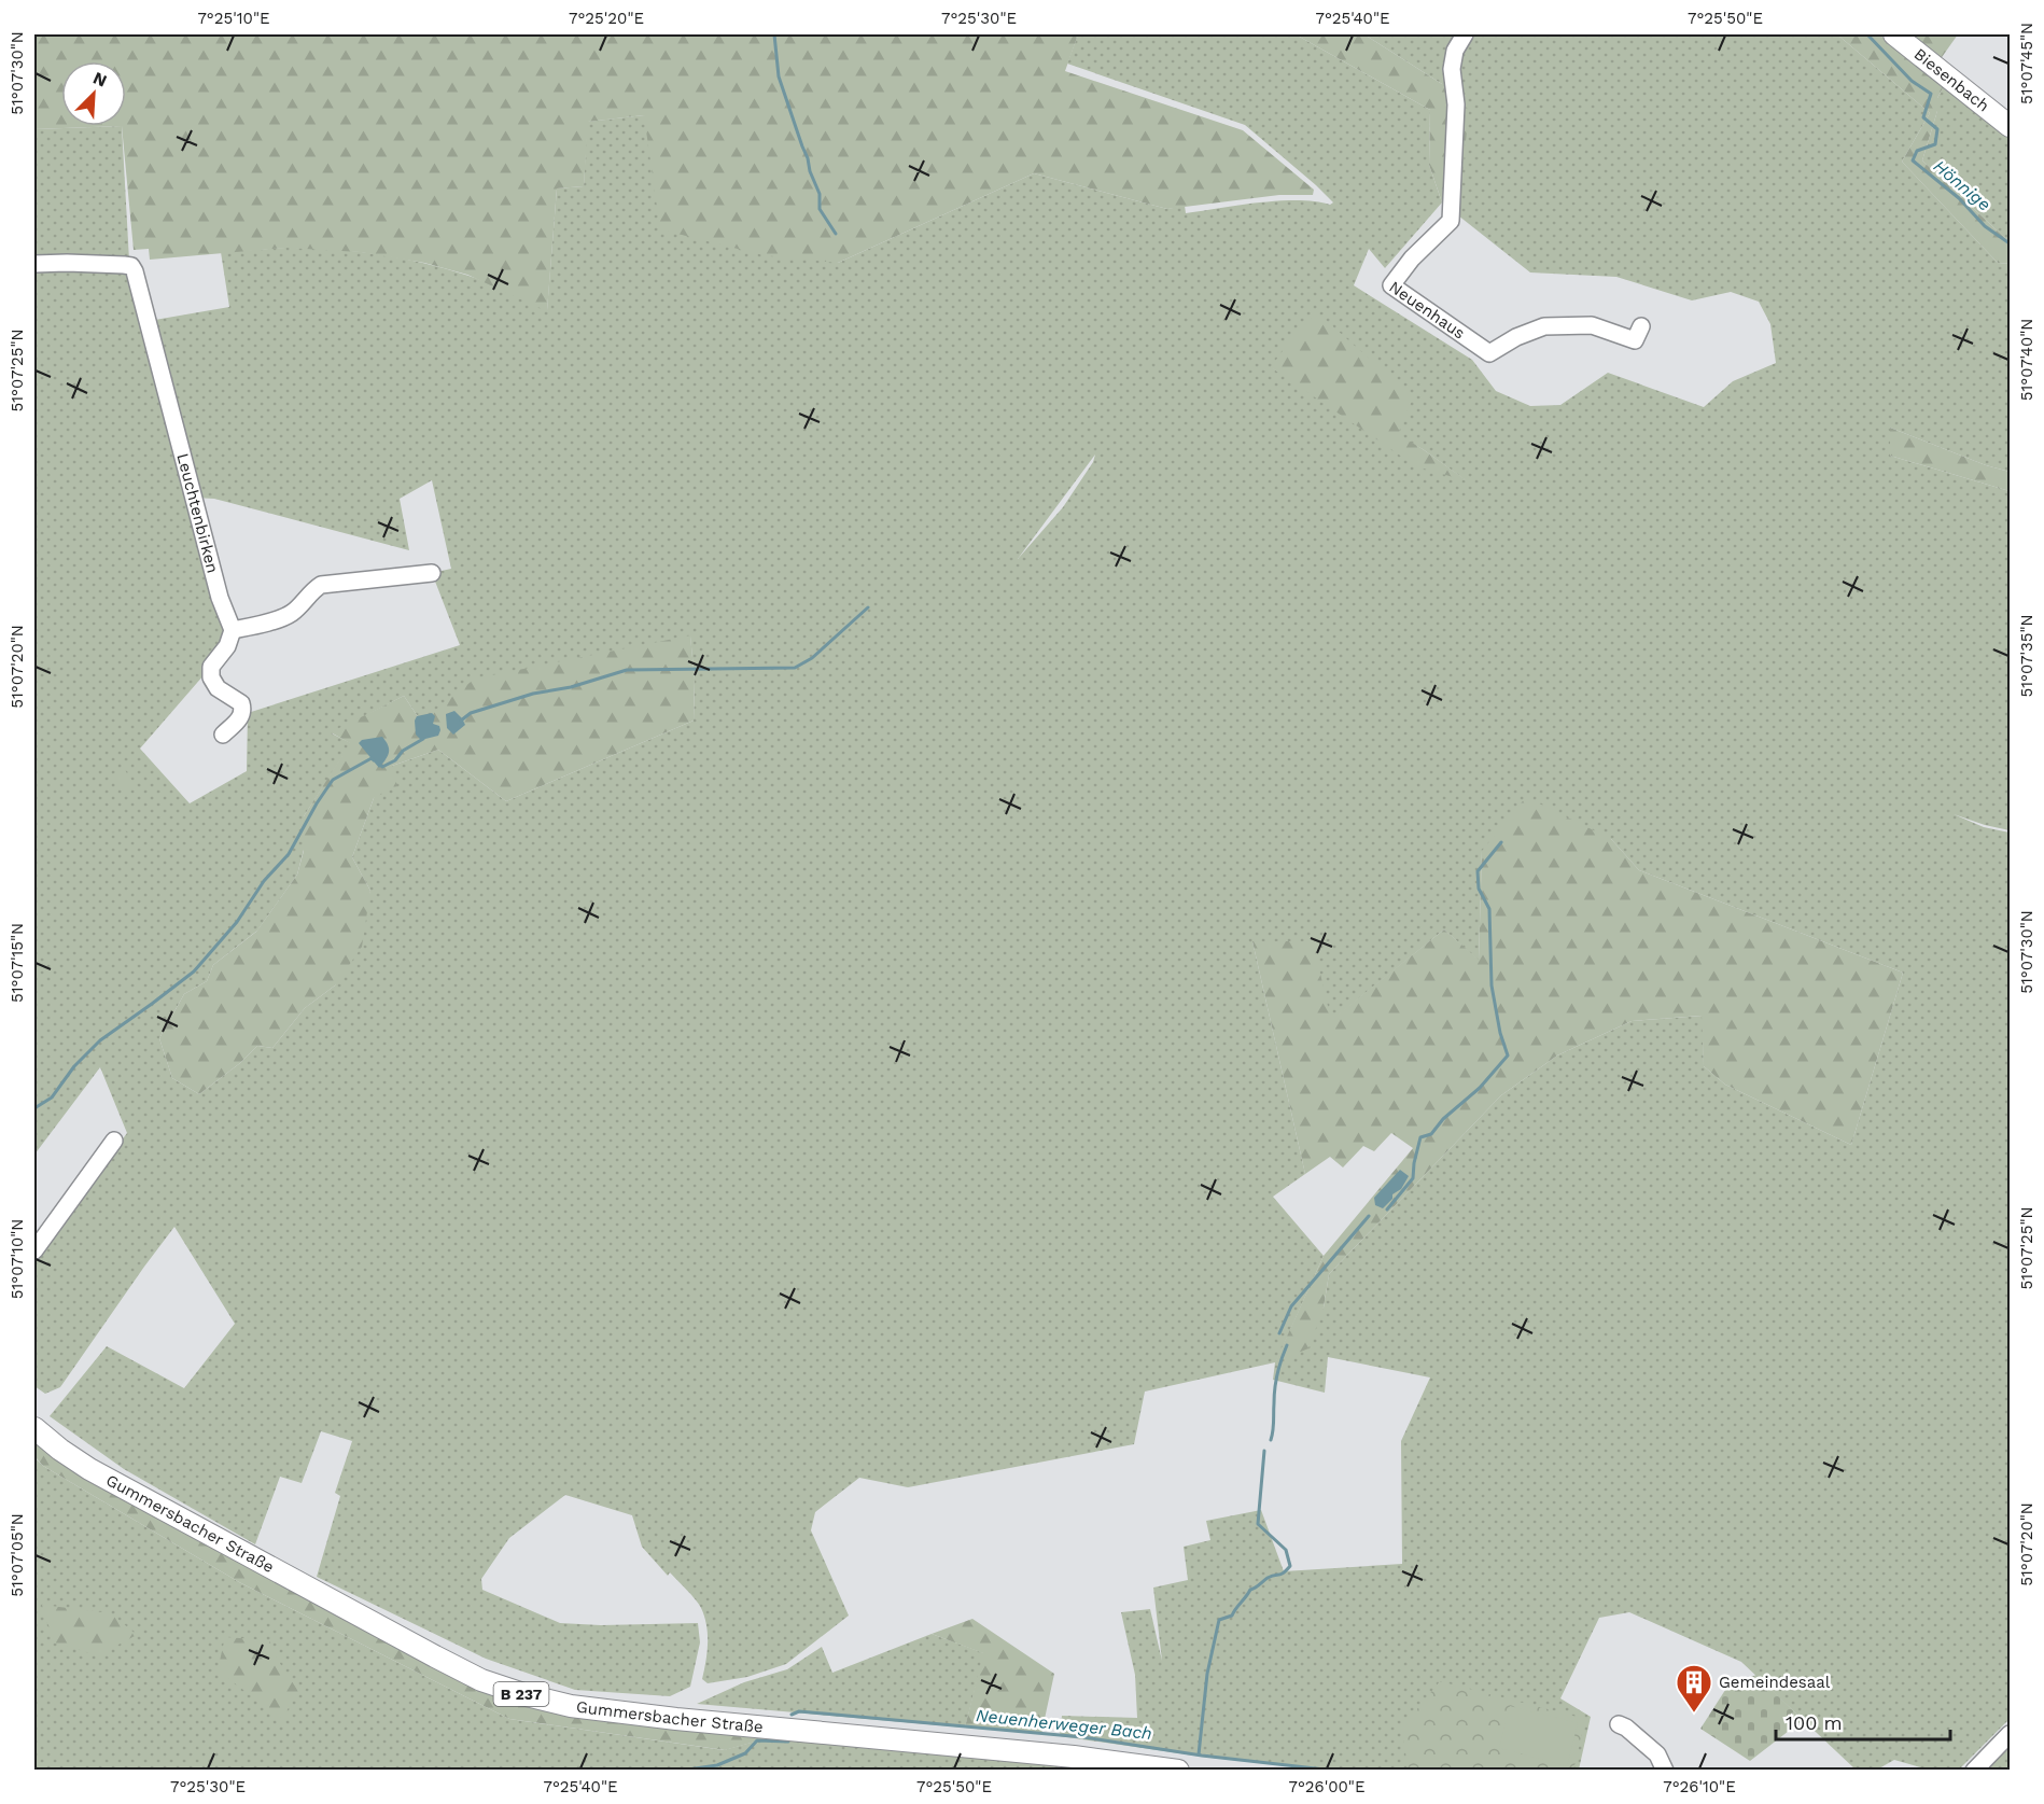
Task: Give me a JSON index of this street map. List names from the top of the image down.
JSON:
{
  "streets": {
    "main road": ["Biesenbach", "Gummersbacher Straße", "B 237"],
    "street": ["Neuenhaus", "Leuchtenbirken"]
  },
  "water": ["Hönnige", "Neuenherweger Bach"],
  "places": {
    "building": ["Gemeindesaal"]
  },
  "scale_bar": "100 m",
  "north": "top right",
  "coordinates": [
    "7°25'10\"E",
    "7°25'20\"E",
    "7°25'30\"E",
    "7°25'40\"E",
    "7°25'50\"E",
    "51°07'45\"N",
    "51°07'30\"N",
    "51°07'40\"N",
    "51°07'25\"N",
    "51°07'35\"N",
    "51°07'20\"N",
    "51°07'15\"N",
    "51°07'10\"N",
    "51°07'05\"N",
    "7°26'00\"E",
    "7°26'10\"E"
  ]
}
